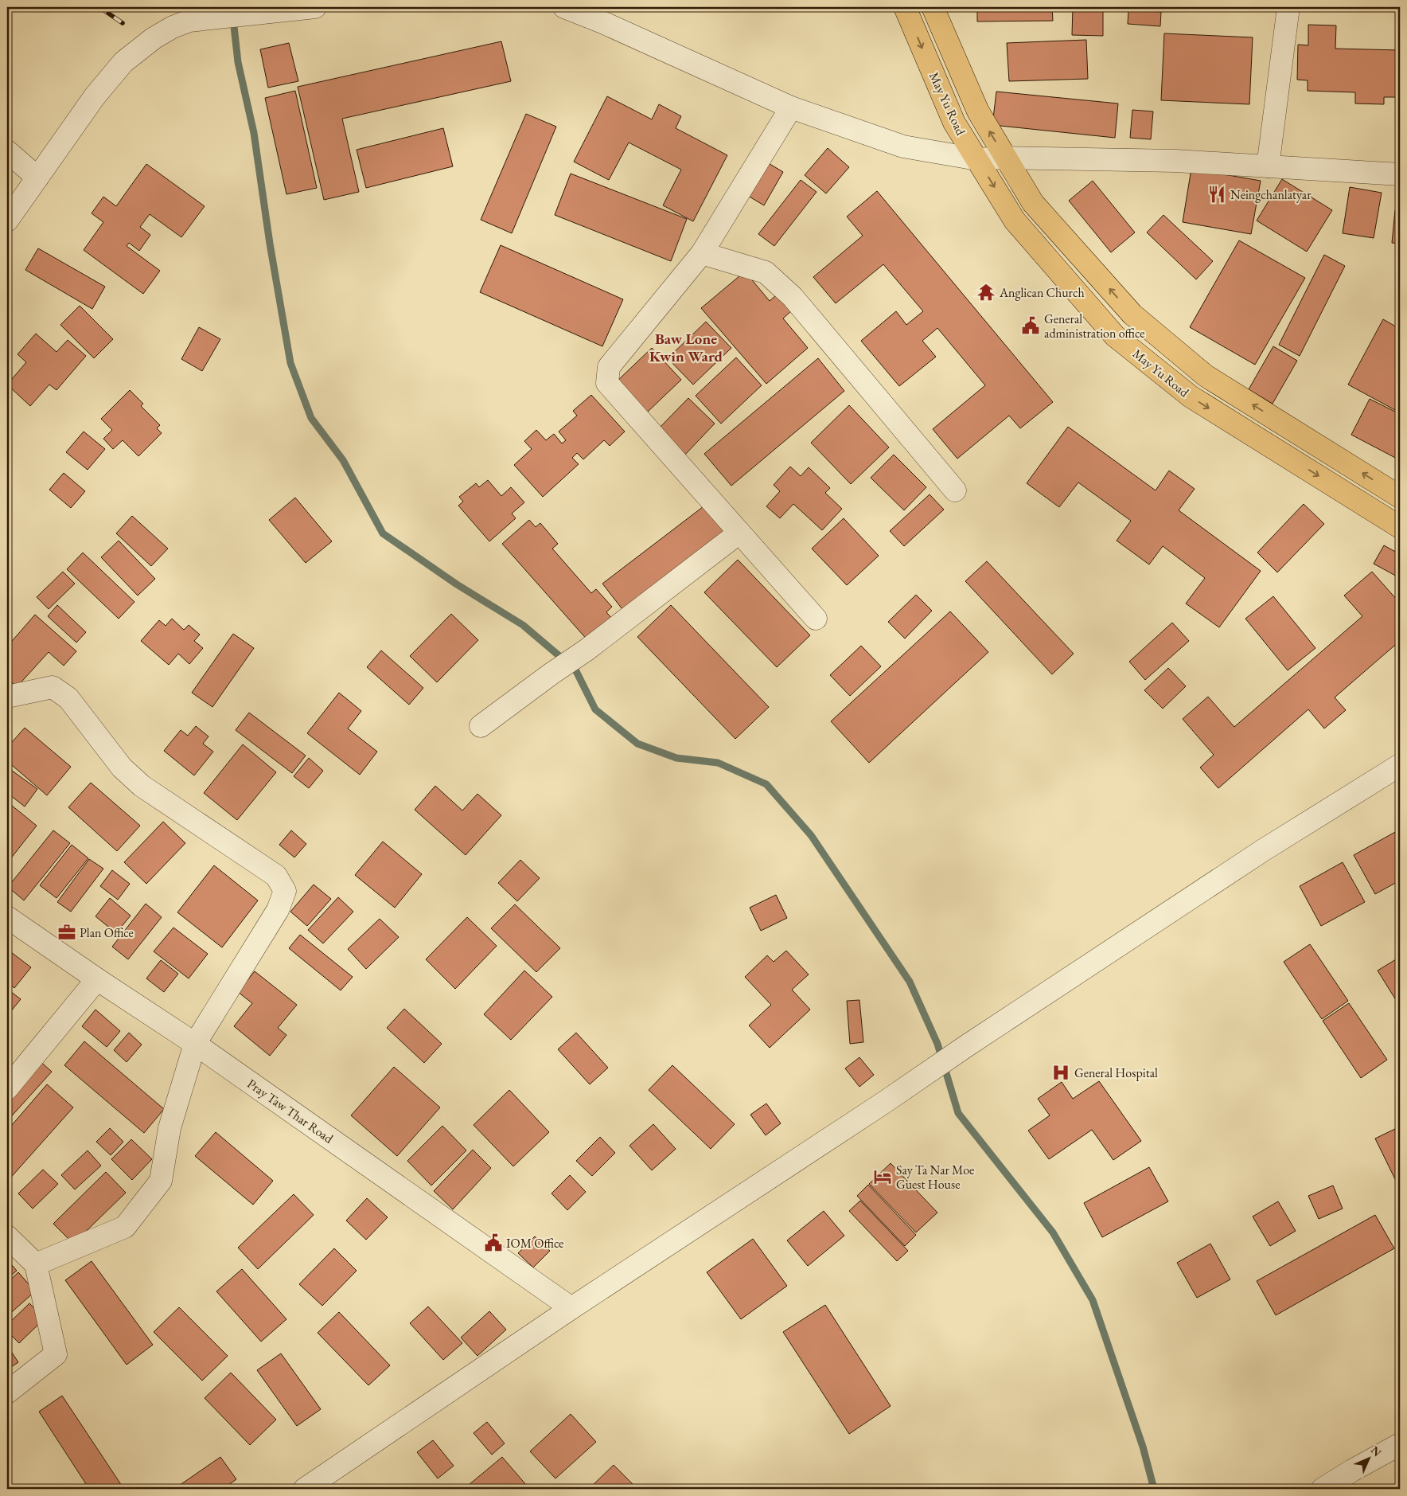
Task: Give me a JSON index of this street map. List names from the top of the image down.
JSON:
{
  "streets": {
    "main road": ["May Yu Road"],
    "street": ["Pray Taw Thar Road"]
  },
  "districts": ["Baw Lone Kwin Ward"],
  "places": {
    "restaurant": ["Neingchanlatyar"],
    "temple": ["Anglican Church"],
    "public building": ["General administration office", "IOM Office"],
    "office": ["Plan Office"],
    "hospital": ["General Hospital"],
    "hotel": ["Say Ta Nar Moe Guest House"]
  },
  "north": "top right"
}
